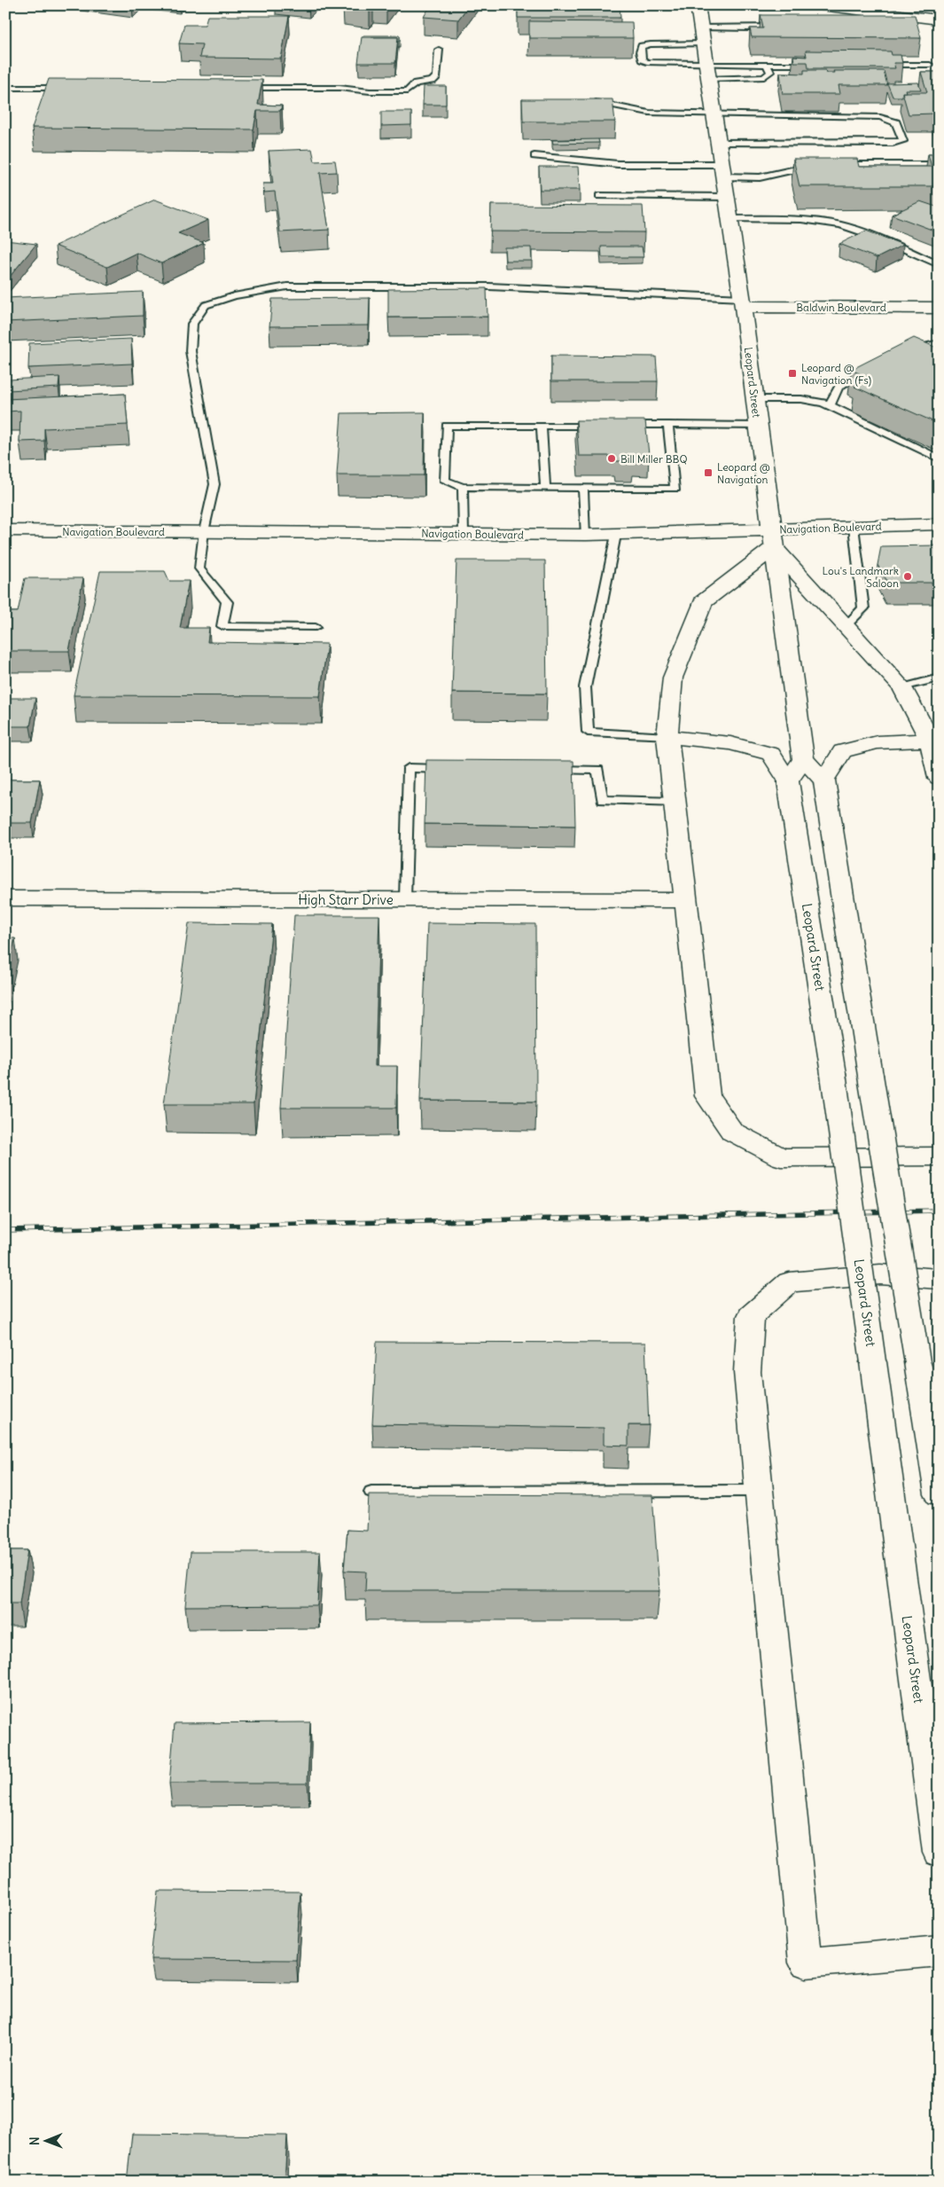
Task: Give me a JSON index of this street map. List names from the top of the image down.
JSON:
{
  "streets": {
    "main road": [
      "Baldwin Boulevard",
      "Leopard Street",
      "Navigation Boulevard",
      "High Starr Drive"
    ]
  },
  "crossings": [
    ["Baldwin Boulevard", "Leopard Street"],
    ["Leopard Street", "Navigation Boulevard"]
  ],
  "places": {
    "transit": ["Leopard @ Navigation (Fs)", "Leopard @ Navigation"],
    "other": ["Bill Miller BBQ", "Lou's Landmark Saloon"]
  },
  "north": "left"
}
